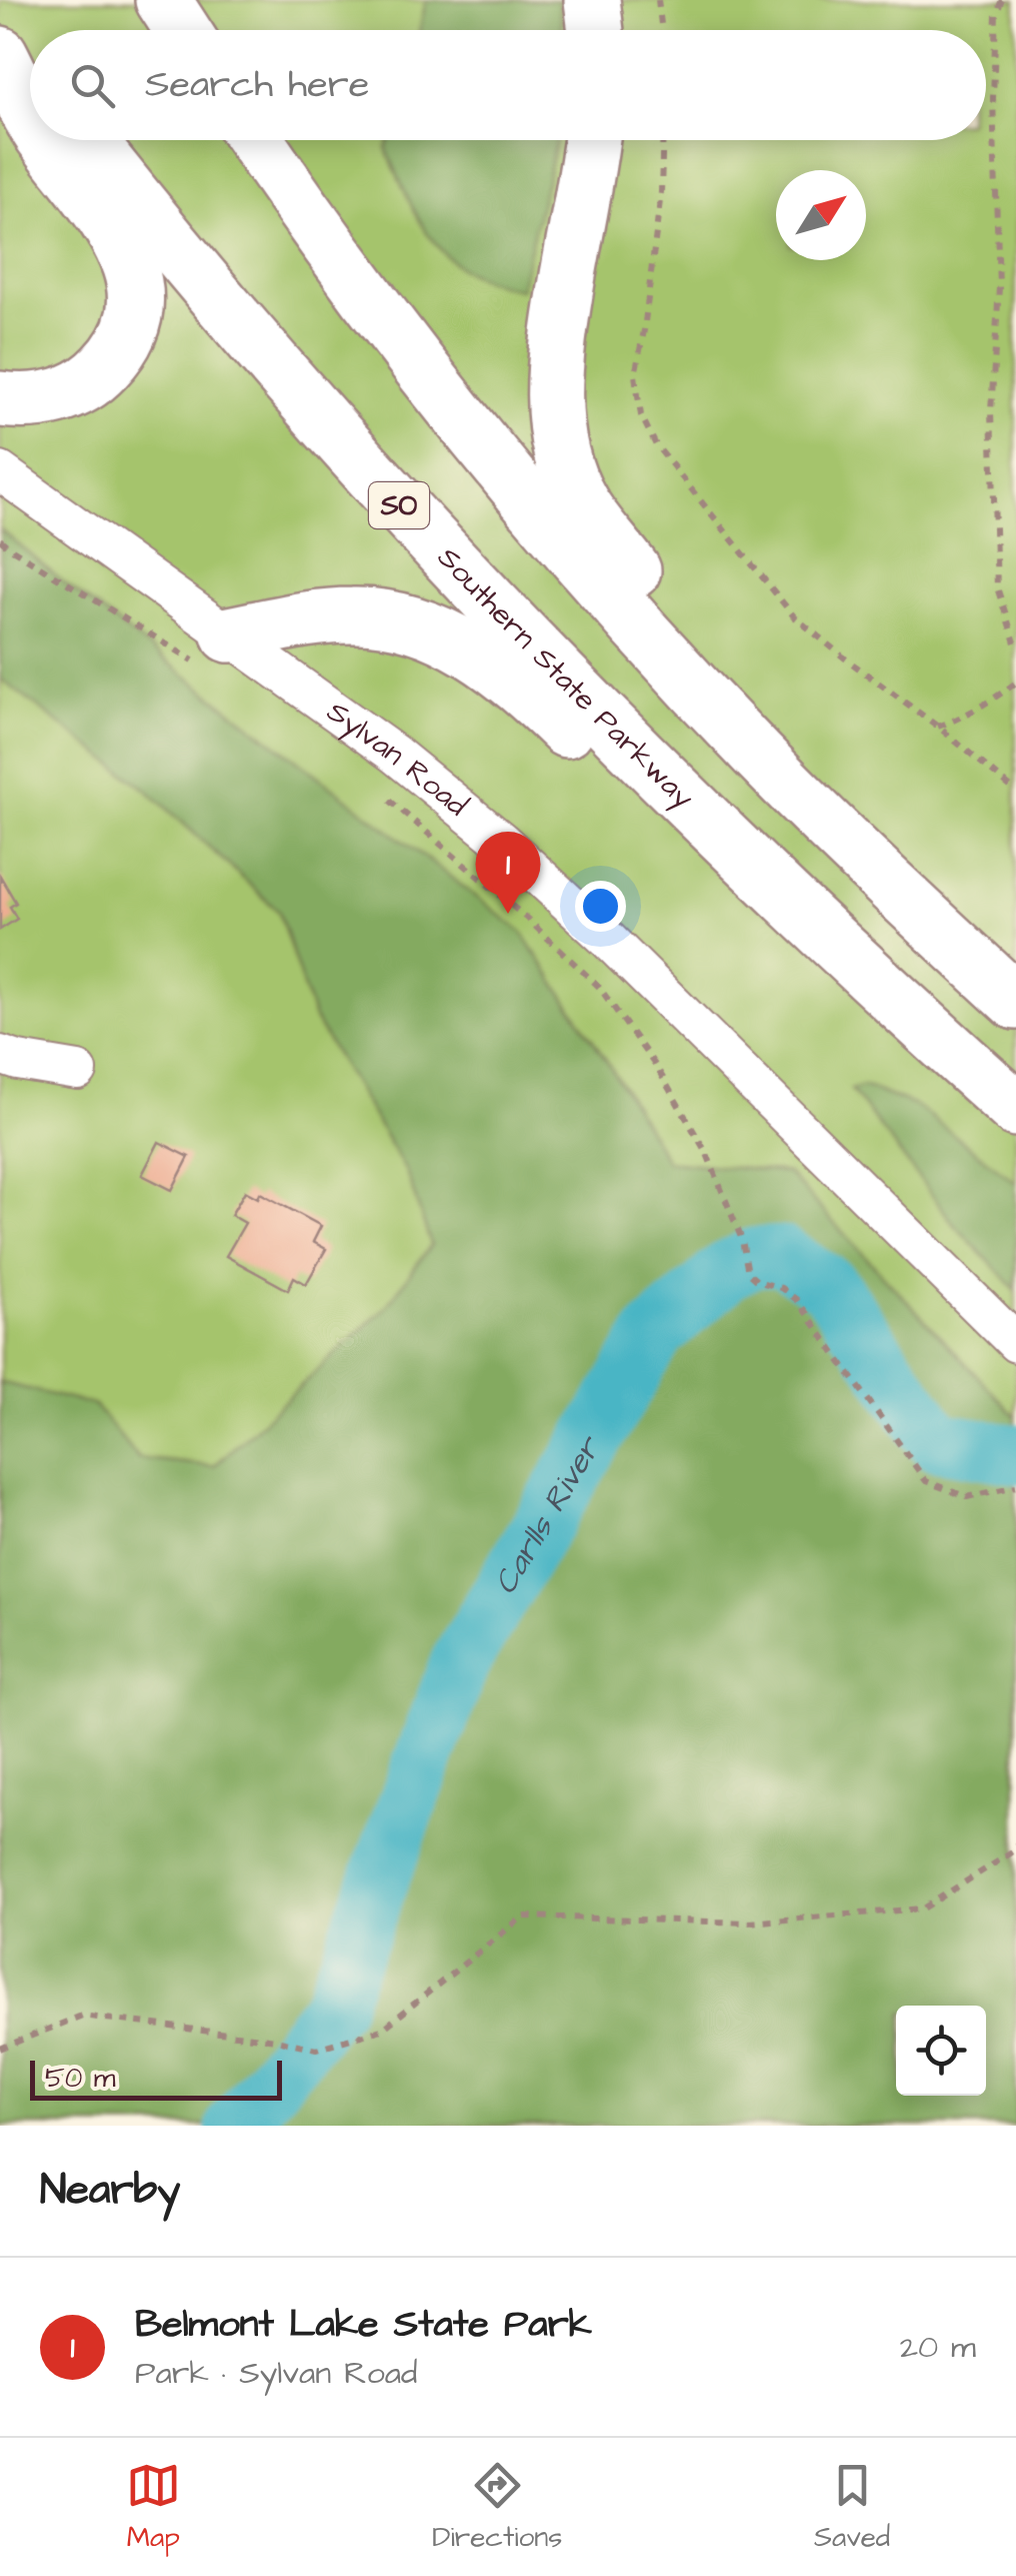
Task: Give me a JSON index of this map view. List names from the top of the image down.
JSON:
{
  "streets": {
    "highway": ["SO", "Southern State Parkway"],
    "street": ["Sylvan Road"]
  },
  "water": ["Carlls River"],
  "scale_bar": "50 m",
  "north": "top right",
  "page": {
    "search": "Search here",
    "pins": "1",
    "scale": "50 m",
    "heading": "Nearby",
    "list": [
      {
        "mark": "1",
        "name": "Belmont Lake State Park",
        "note": "Park · Sylvan Road",
        "value": "20 m"
      }
    ],
    "nav": ["Map", "Directions", "Saved"]
  }
}
